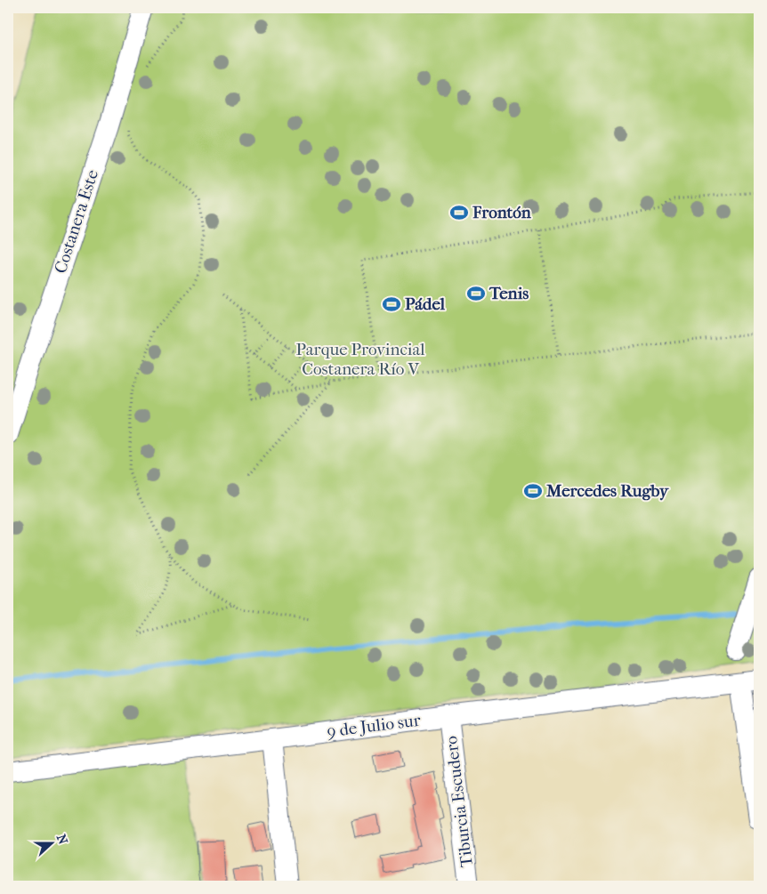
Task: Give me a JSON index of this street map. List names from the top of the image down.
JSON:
{
  "streets": {
    "street": ["Costanera Este", "9 de Julio sur", "Tiburcia Escudero"]
  },
  "crossings": [
    ["9 de Julio sur", "Tiburcia Escudero"]
  ],
  "parks": ["Parque Provincial Costanera Río V"],
  "places": {
    "sports": [
      "Frontón",
      "Tenis",
      "Pádel",
      "Mercedes Rugby"
    ]
  },
  "north": "right"
}
